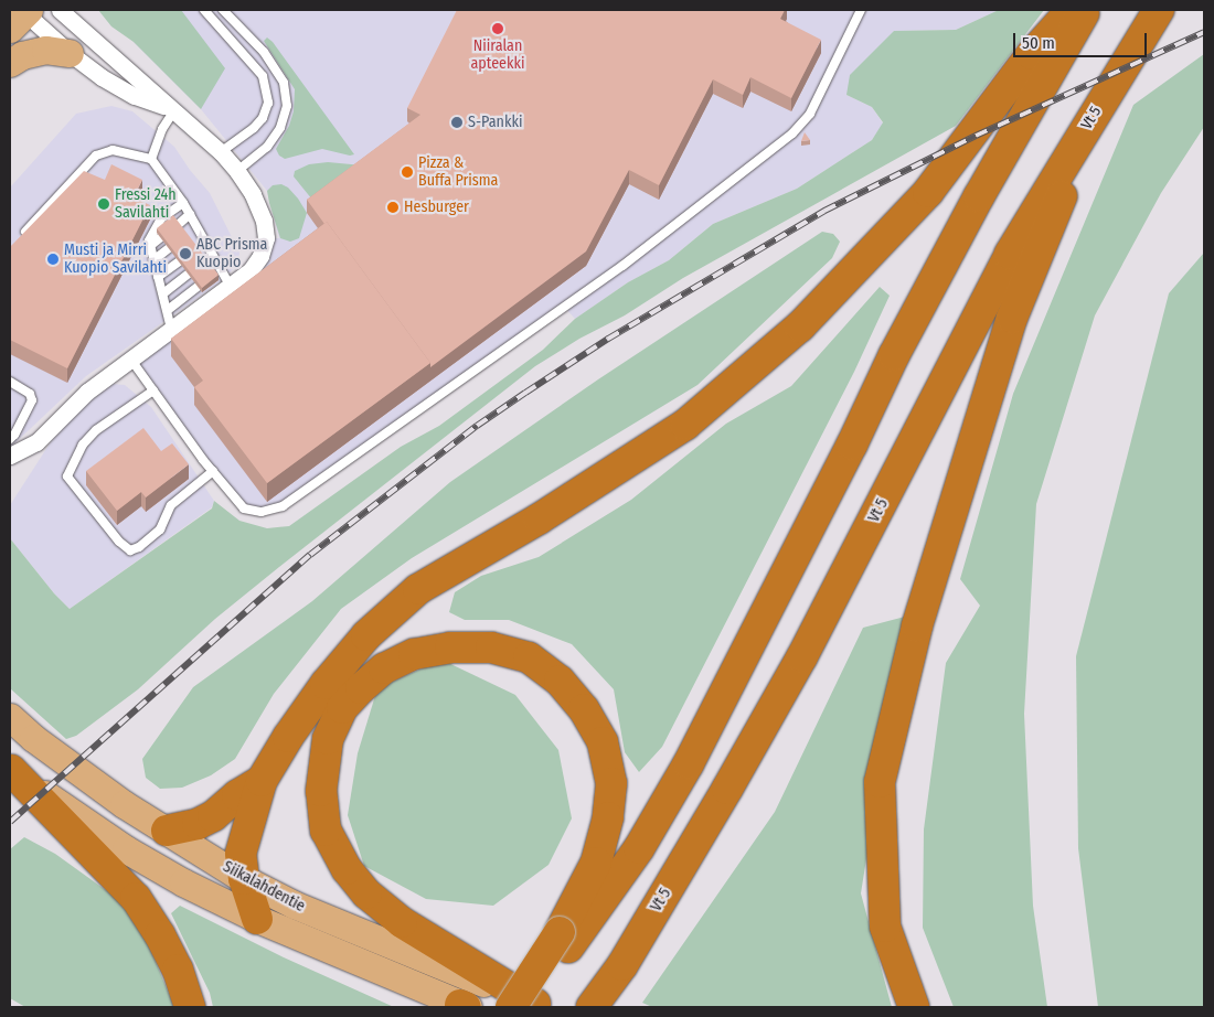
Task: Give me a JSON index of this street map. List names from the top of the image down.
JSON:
{
  "streets": {
    "highway": ["Vt 5"],
    "main road": ["Siikalahdentie"]
  },
  "places": [
    "Niiralan apteekki",
    "S-Pankki",
    "Pizza & Buffa Prisma",
    "Fressi 24h Savilahti",
    "Hesburger",
    "ABC Prisma Kuopio",
    "Musti ja Mirri Kuopio Savilahti"
  ],
  "scale_bar": "50 m"
}
